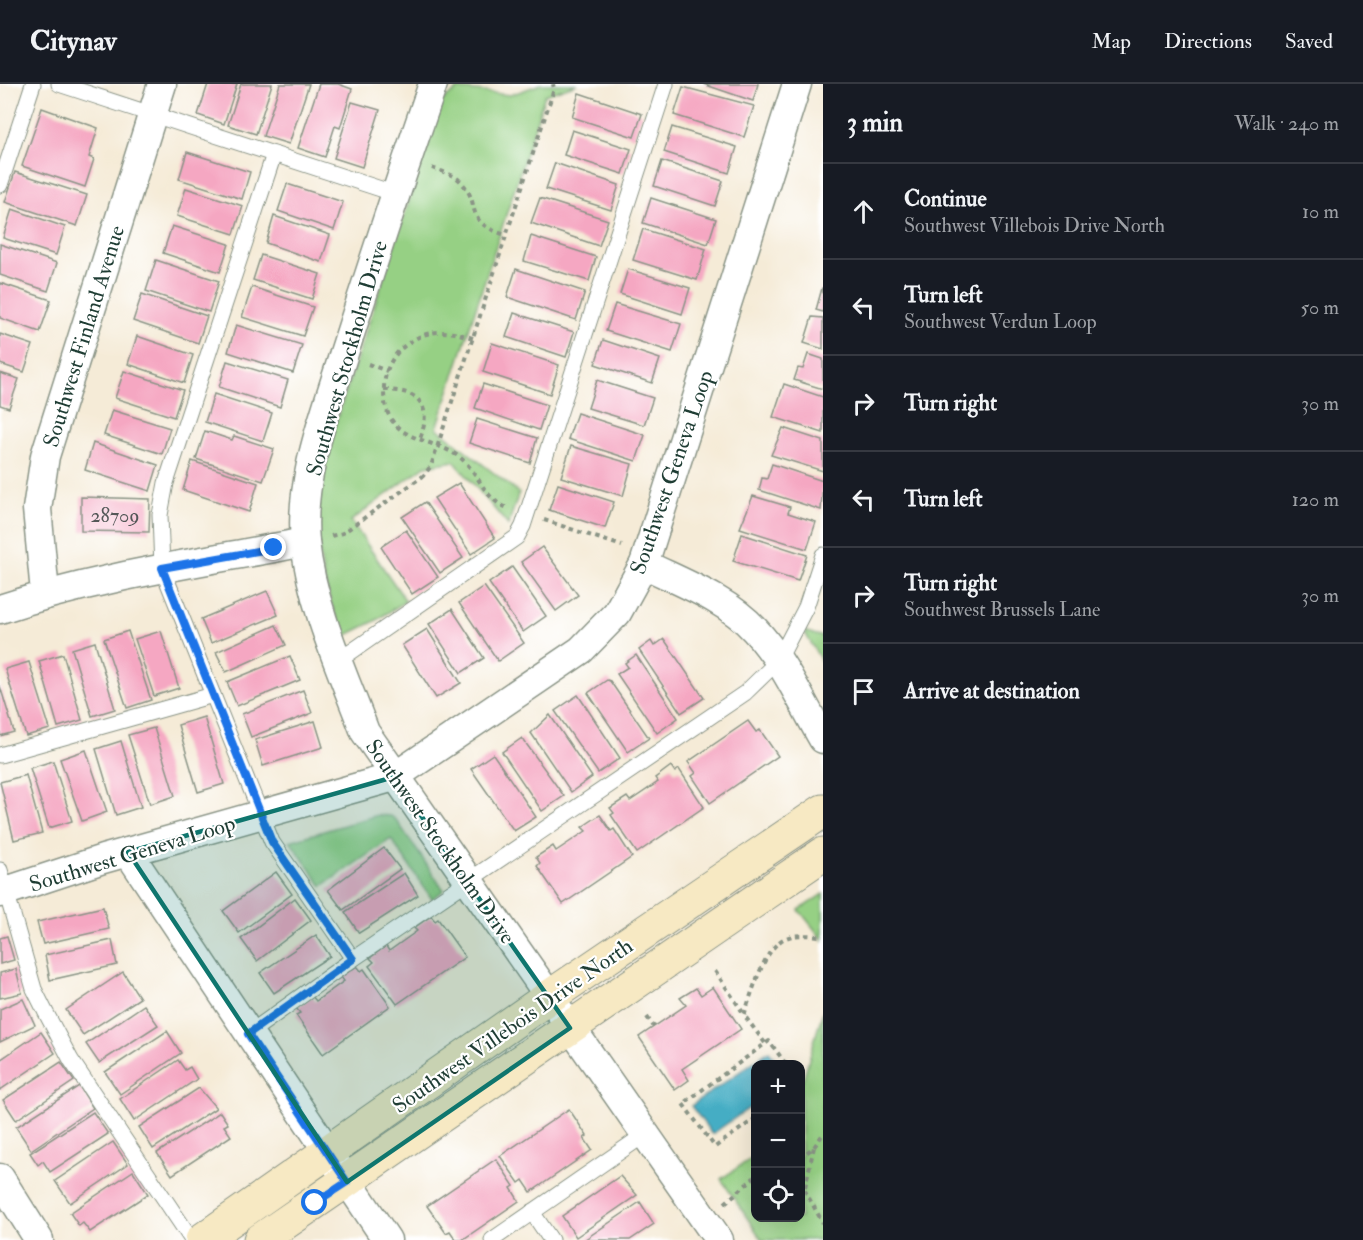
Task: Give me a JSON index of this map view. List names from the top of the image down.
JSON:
{
  "streets": {
    "street": [
      "Southwest Finland Avenue",
      "Southwest Stockholm Drive",
      "Southwest Geneva Loop",
      "Southwest Villebois Drive North"
    ]
  },
  "crossings": [
    ["Southwest Stockholm Drive", "Southwest Geneva Loop"],
    ["Southwest Stockholm Drive", "Southwest Villebois Drive North"]
  ],
  "house_numbers": ["28709"],
  "page": {
    "header": "Citynav",
    "nav": ["Map", "Directions", "Saved"],
    "heading": ["3 min", "Walk · 240 m"],
    "list": [
      ["Continue", "Southwest Villebois Drive North", "10 m"],
      ["Turn left", "Southwest Verdun Loop", "50 m"],
      ["Turn right", "30 m"],
      ["Turn left", "120 m"],
      ["Turn right", "Southwest Brussels Lane", "30 m"],
      "Arrive at destination"
    ],
    "map_buttons": ["+", "−"]
  }
}
